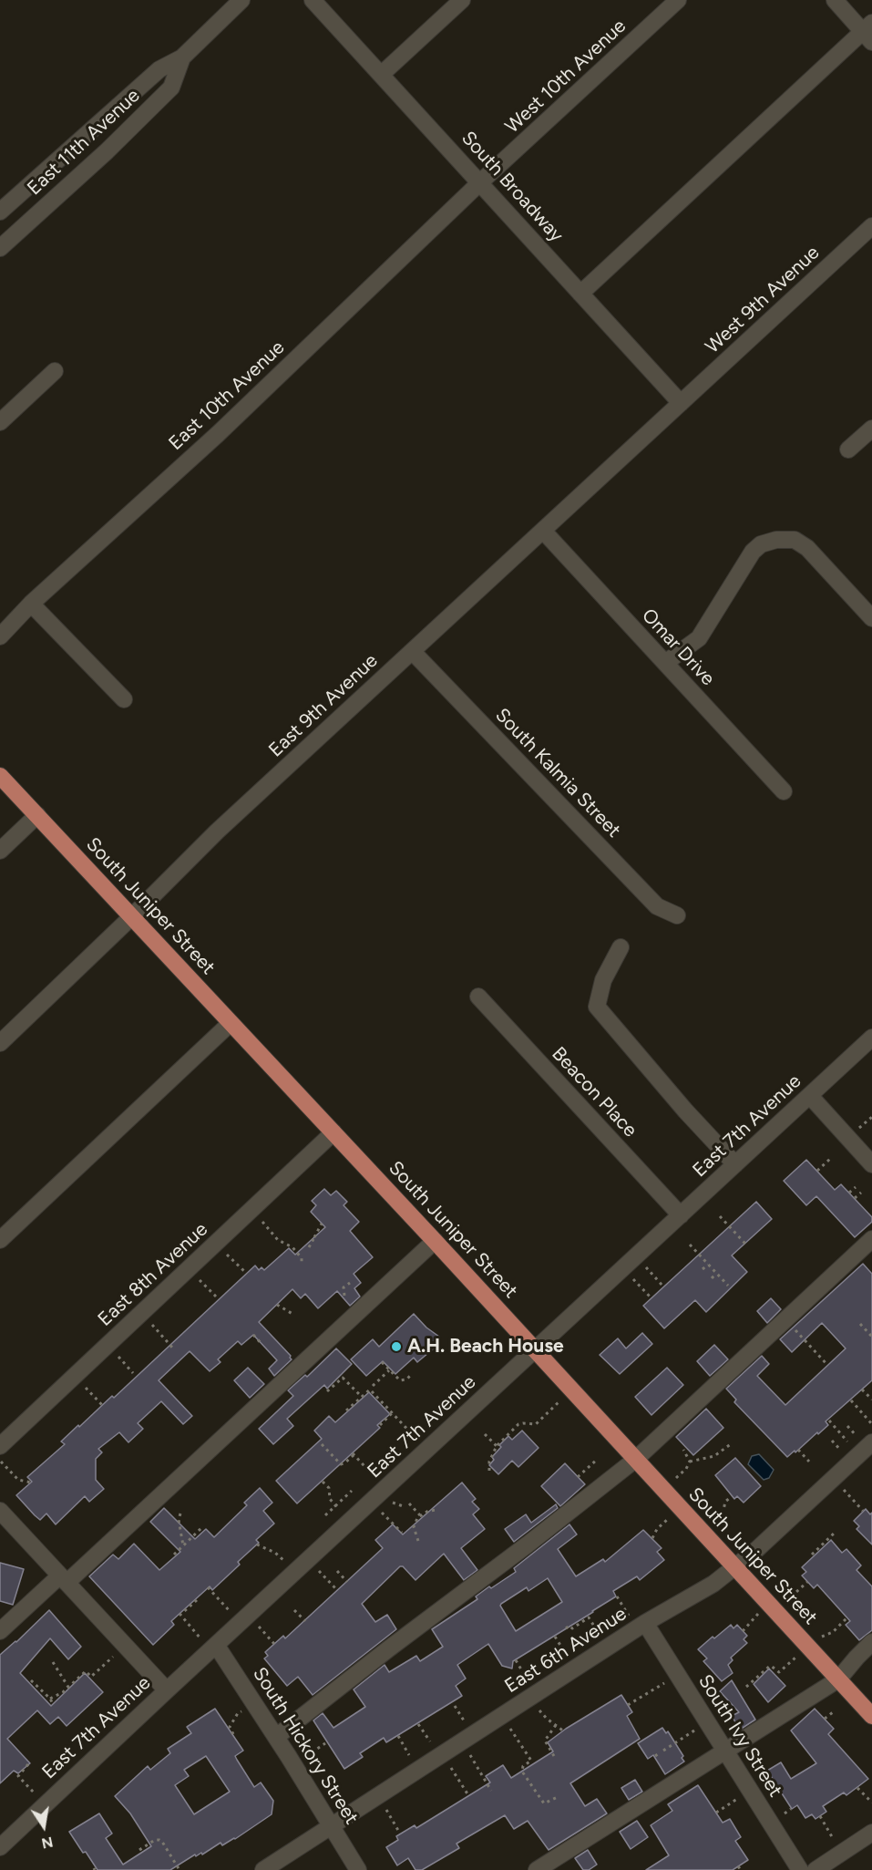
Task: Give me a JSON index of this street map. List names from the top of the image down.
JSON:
{
  "streets": {
    "main road": ["South Juniper Street"],
    "street": [
      "West 10th Avenue",
      "East 11th Avenue",
      "South Broadway",
      "West 9th Avenue",
      "East 10th Avenue",
      "Omar Drive",
      "East 9th Avenue",
      "South Kalmia Street",
      "Beacon Place",
      "East 7th Avenue",
      "East 8th Avenue",
      "East 6th Avenue",
      "South Ivy Street",
      "South Hickory Street"
    ]
  },
  "crossings": [
    ["West 10th Avenue", "South Broadway"],
    ["West 10th Avenue", "East 10th Avenue"],
    ["South Broadway", "West 9th Avenue"],
    ["South Broadway", "East 10th Avenue"],
    ["South Broadway", "East 9th Avenue"],
    ["West 9th Avenue", "East 9th Avenue"],
    ["Omar Drive", "East 9th Avenue"],
    ["East 9th Avenue", "South Kalmia Street"],
    ["East 9th Avenue", "South Juniper Street"],
    ["South Juniper Street", "East 7th Avenue"],
    ["South Juniper Street", "East 8th Avenue"],
    ["South Juniper Street", "East 6th Avenue"],
    ["Beacon Place", "East 7th Avenue"],
    ["East 7th Avenue", "South Hickory Street"],
    ["East 6th Avenue", "South Ivy Street"],
    ["East 6th Avenue", "South Hickory Street"]
  ],
  "places": ["A.H. Beach House"],
  "north": "bottom"
}
